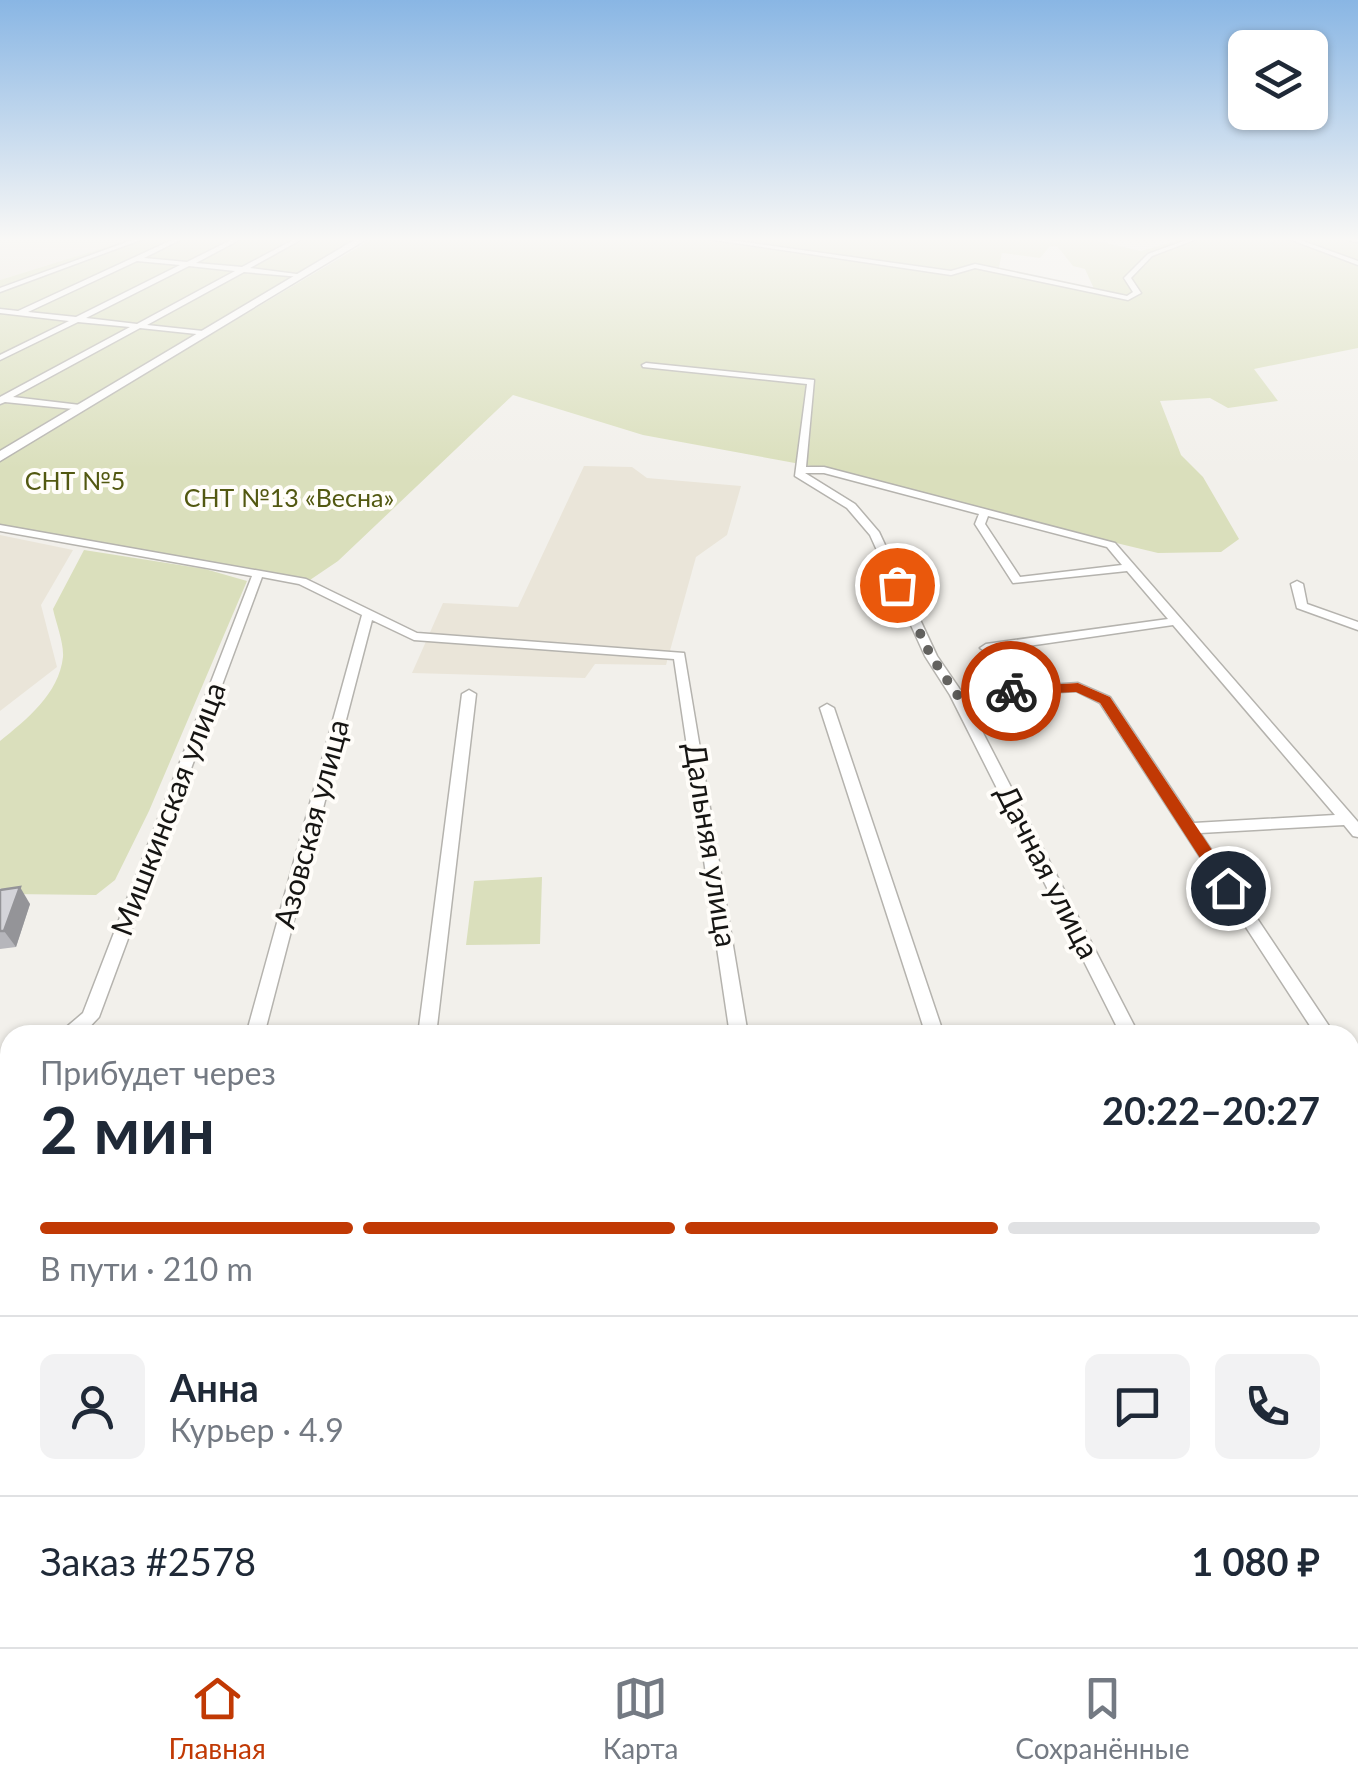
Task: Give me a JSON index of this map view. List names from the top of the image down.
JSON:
{
  "streets": {
    "street": [
      "Мишкинская улица",
      "Азовская улица",
      "Дальняя улица",
      "Дачная улица"
    ]
  },
  "crossings": [
    ["Азовская улица", "Дальняя улица"]
  ],
  "parks": ["СНТ №5", "СНТ №13 «Весна»"],
  "page": {
    "heading": ["2 мин", "Прибудет через", "20:22–20:27"],
    "panel": [
      "Анна",
      "Курьер · 4.9",
      "Заказ #2578",
      "1 080 ₽"
    ],
    "bar": "В пути · 210 m",
    "tabs": ["Главная", "Карта", "Сохранённые"]
  }
}
